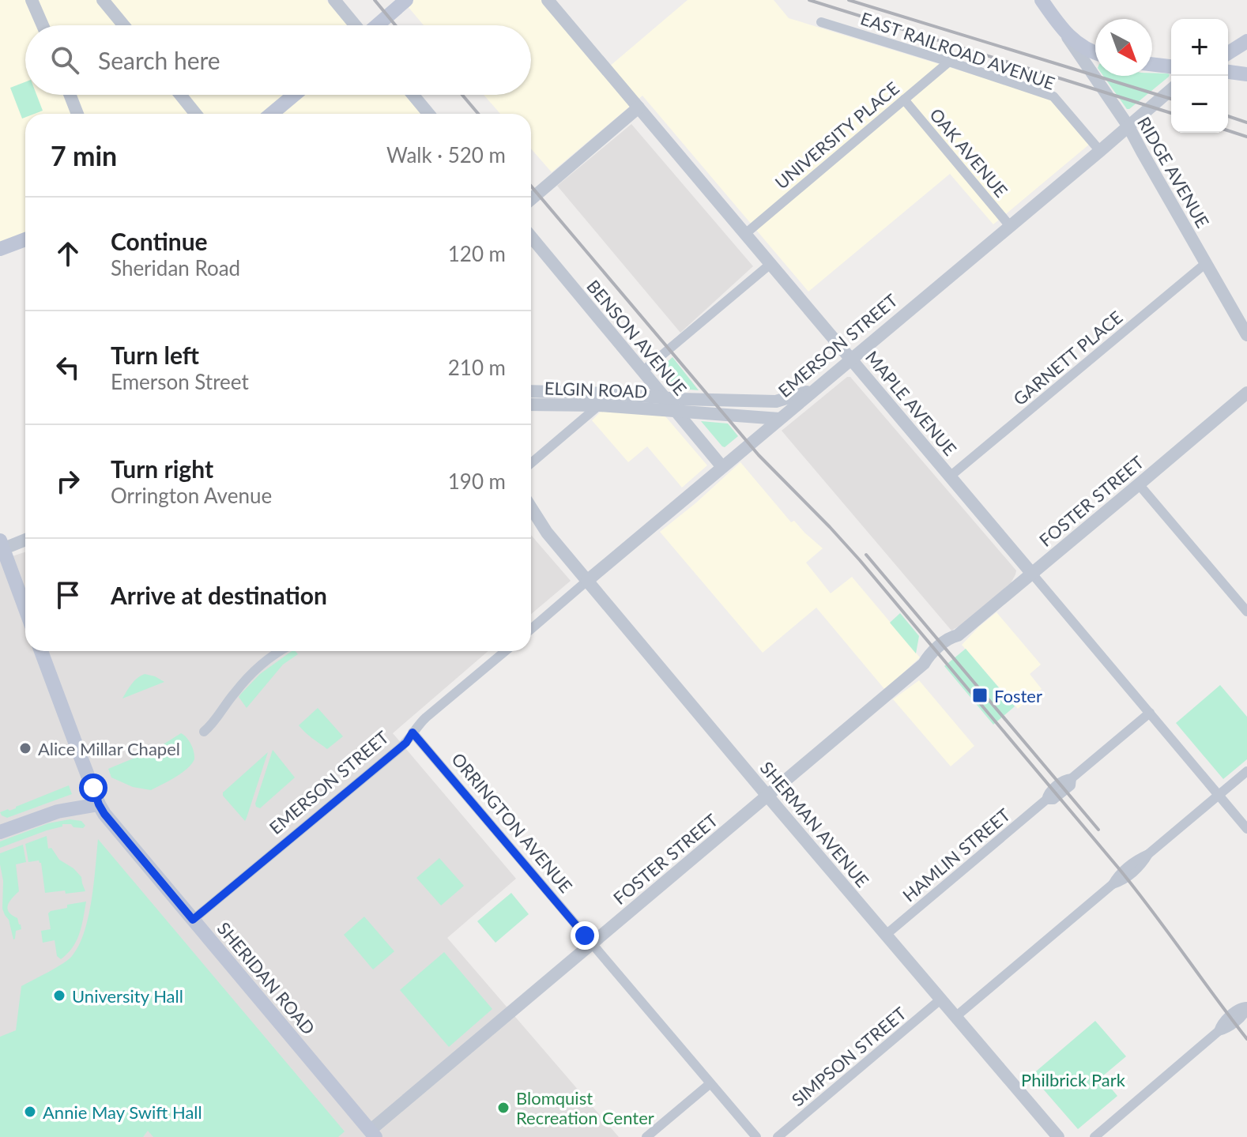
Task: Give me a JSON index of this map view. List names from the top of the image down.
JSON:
{
  "streets": {
    "main road": ["SHERIDAN ROAD"],
    "street": [
      "EAST RAILROAD AVENUE",
      "UNIVERSITY PLACE",
      "OAK AVENUE",
      "RIDGE AVENUE",
      "BENSON AVENUE",
      "EMERSON STREET",
      "GARNETT PLACE",
      "ELGIN ROAD",
      "MAPLE AVENUE",
      "FOSTER STREET",
      "ORRINGTON AVENUE",
      "SHERMAN AVENUE",
      "HAMLIN STREET",
      "SIMPSON STREET"
    ]
  },
  "crossings": [
    ["EAST RAILROAD AVENUE", "UNIVERSITY PLACE"],
    ["EAST RAILROAD AVENUE", "EMERSON STREET"],
    ["UNIVERSITY PLACE", "OAK AVENUE"],
    ["UNIVERSITY PLACE", "MAPLE AVENUE"],
    ["OAK AVENUE", "EMERSON STREET"],
    ["RIDGE AVENUE", "EMERSON STREET"],
    ["RIDGE AVENUE", "GARNETT PLACE"],
    ["BENSON AVENUE", "EMERSON STREET"],
    ["BENSON AVENUE", "ELGIN ROAD"],
    ["EMERSON STREET", "ELGIN ROAD"],
    ["EMERSON STREET", "MAPLE AVENUE"],
    ["EMERSON STREET", "ORRINGTON AVENUE"],
    ["EMERSON STREET", "SHERMAN AVENUE"],
    ["EMERSON STREET", "SHERIDAN ROAD"],
    ["GARNETT PLACE", "MAPLE AVENUE"],
    ["MAPLE AVENUE", "FOSTER STREET"],
    ["MAPLE AVENUE", "HAMLIN STREET"],
    ["FOSTER STREET", "ORRINGTON AVENUE"],
    ["FOSTER STREET", "SHERMAN AVENUE"],
    ["FOSTER STREET", "SHERIDAN ROAD"],
    ["SHERMAN AVENUE", "HAMLIN STREET"],
    ["SHERMAN AVENUE", "SIMPSON STREET"]
  ],
  "parks": ["Philbrick Park"],
  "places": {
    "transit": ["Foster"],
    "other": [
      "Alice Millar Chapel",
      "University Hall",
      "Blomquist Recreation Center",
      "Annie May Swift Hall"
    ]
  },
  "north": "bottom right",
  "page": {
    "map_buttons": ["+", "−"],
    "search": "Search here",
    "heading": ["7 min", "Walk · 520 m"],
    "list": [
      ["Continue", "Sheridan Road", "120 m"],
      ["Turn left", "Emerson Street", "210 m"],
      ["Turn right", "Orrington Avenue", "190 m"],
      "Arrive at destination"
    ]
  }
}
